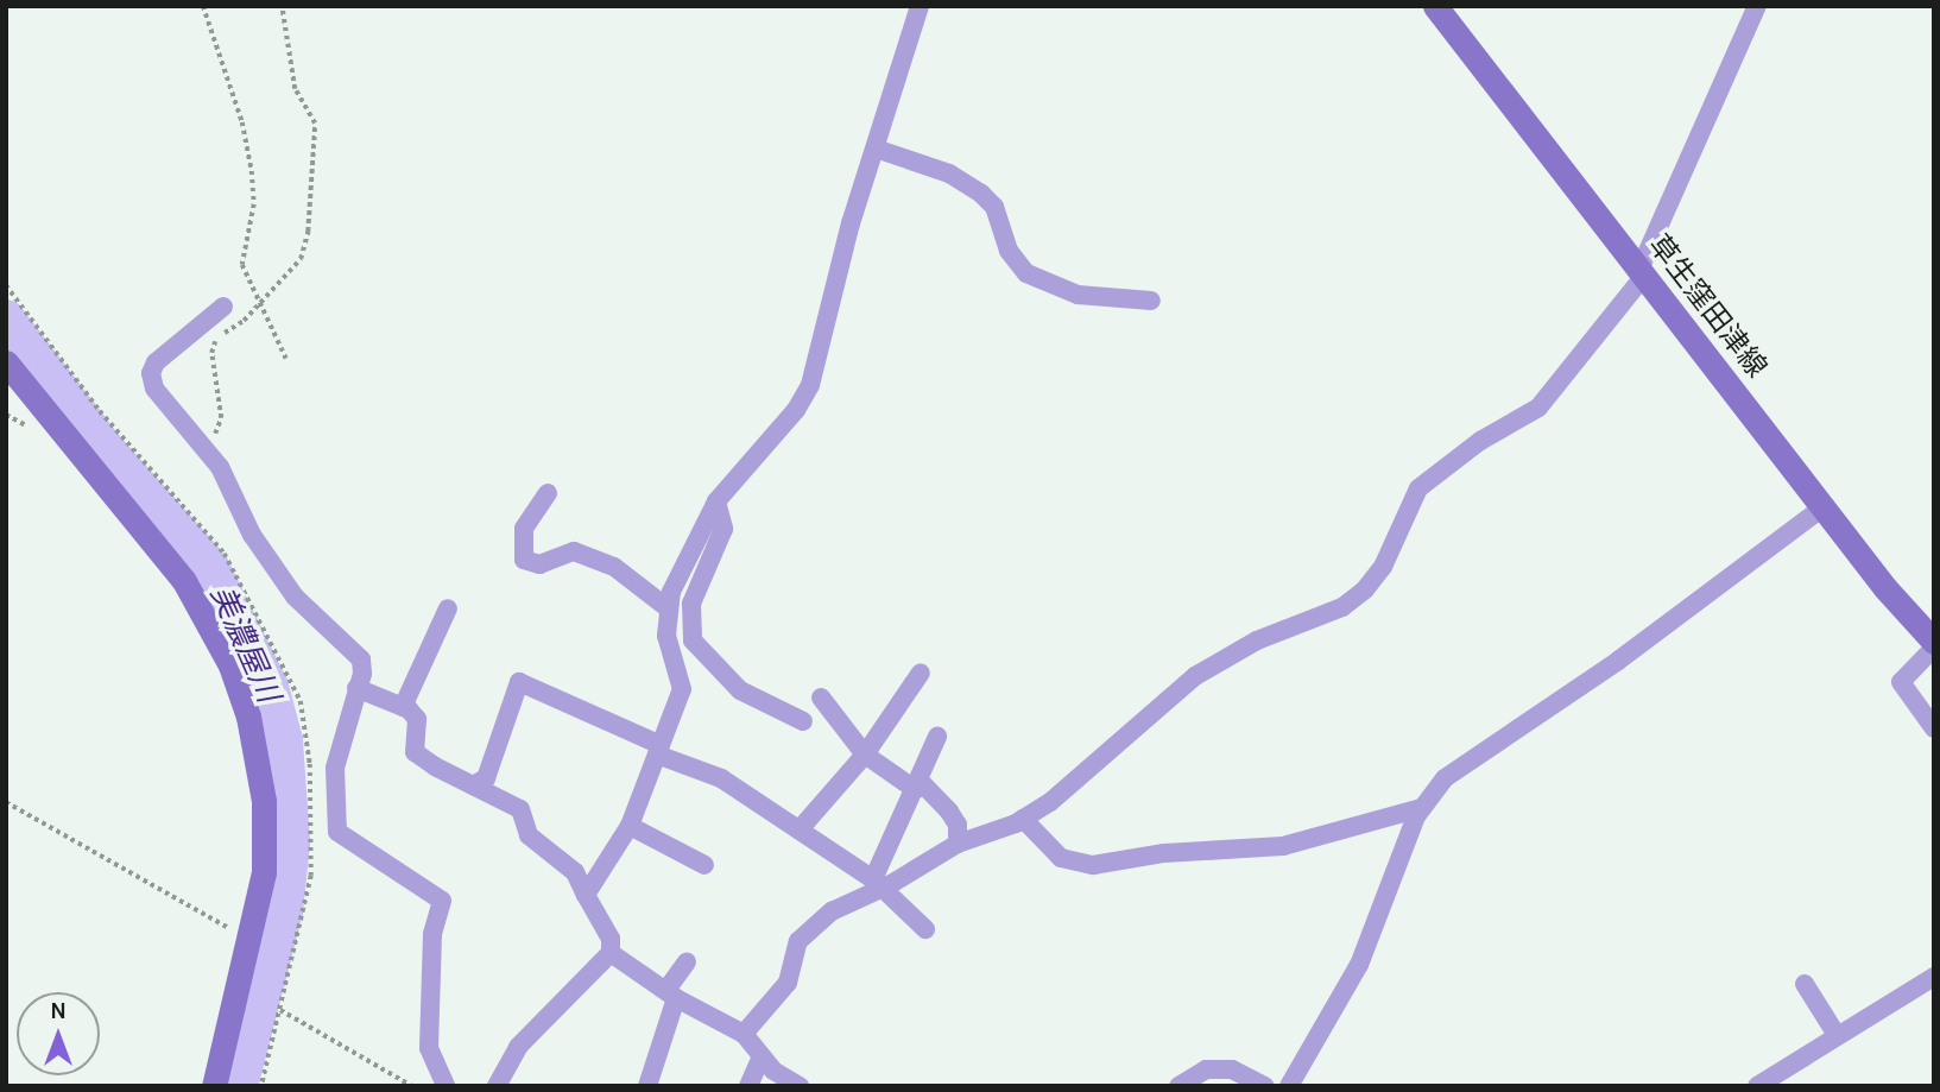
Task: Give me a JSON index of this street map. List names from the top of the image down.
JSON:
{
  "streets": {
    "street": ["草生窪田津線"]
  },
  "water": ["美濃屋川"],
  "north": "top"
}
